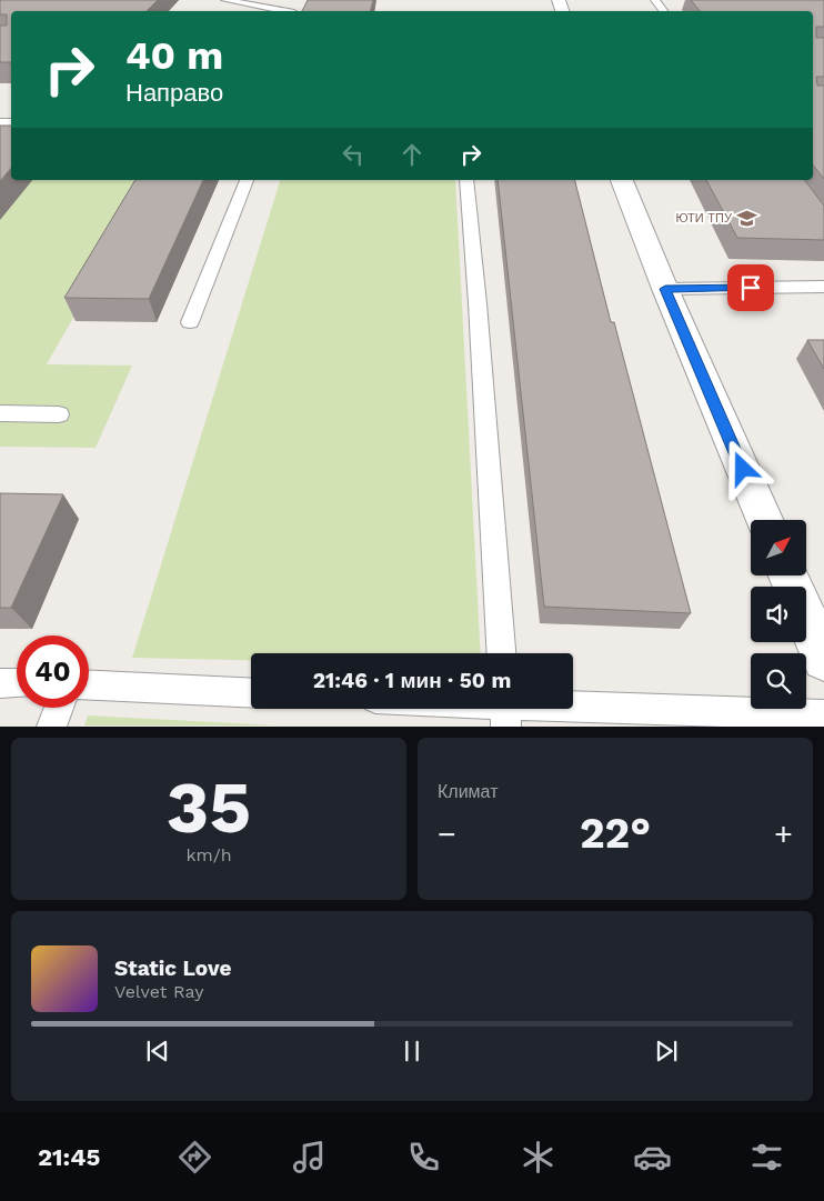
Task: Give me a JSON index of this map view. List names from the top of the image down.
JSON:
{
  "places": {
    "school or university": ["ЮТИ ТПУ"]
  },
  "north": "top right",
  "page": {
    "turn": ["40 m", "Направо"],
    "limit": "40",
    "trip": "21:46 · 1 мин · 50 m",
    "tile": [
      ["35", "km/h"],
      "Климат"
    ],
    "heat": ["−", "22°", "+"],
    "song": ["Static Love", "Velvet Ray"],
    "tabs": "21:45"
  }
}
